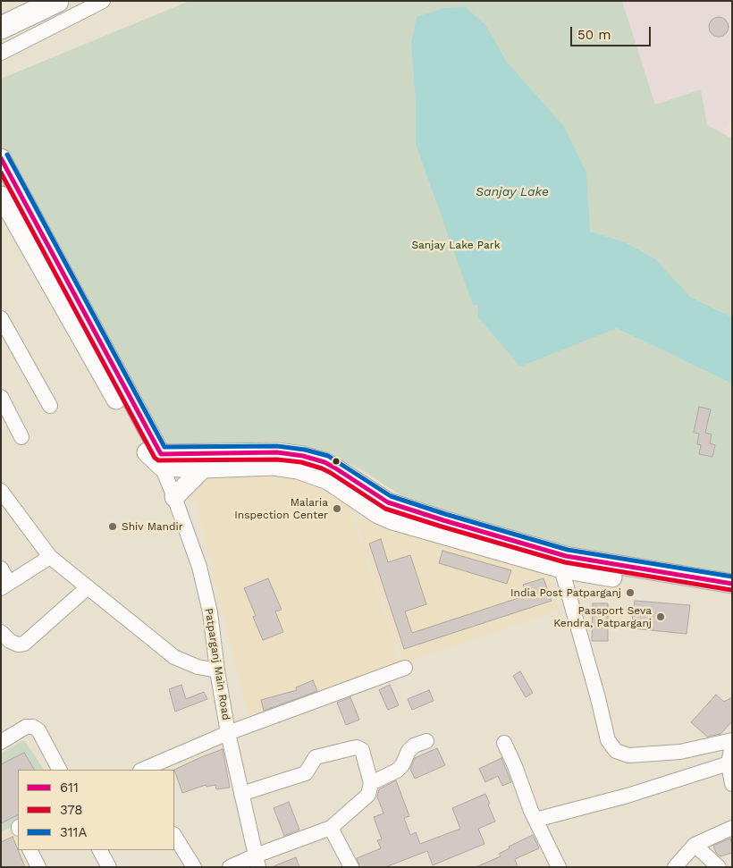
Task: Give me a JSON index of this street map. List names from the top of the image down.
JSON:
{
  "streets": {
    "street": ["Patparganj Main Road"]
  },
  "water": ["Sanjay Lake"],
  "parks": ["Sanjay Lake Park"],
  "places": [
    "Malaria Inspection Center",
    "Shiv Mandir",
    "India Post Patparganj",
    "Passport Seva Kendra, Patparganj"
  ],
  "lines": ["transit line 311A", "transit line 611", "transit line 378"],
  "legend": ["611", "378", "311A"],
  "scale_bar": "50 m"
}
